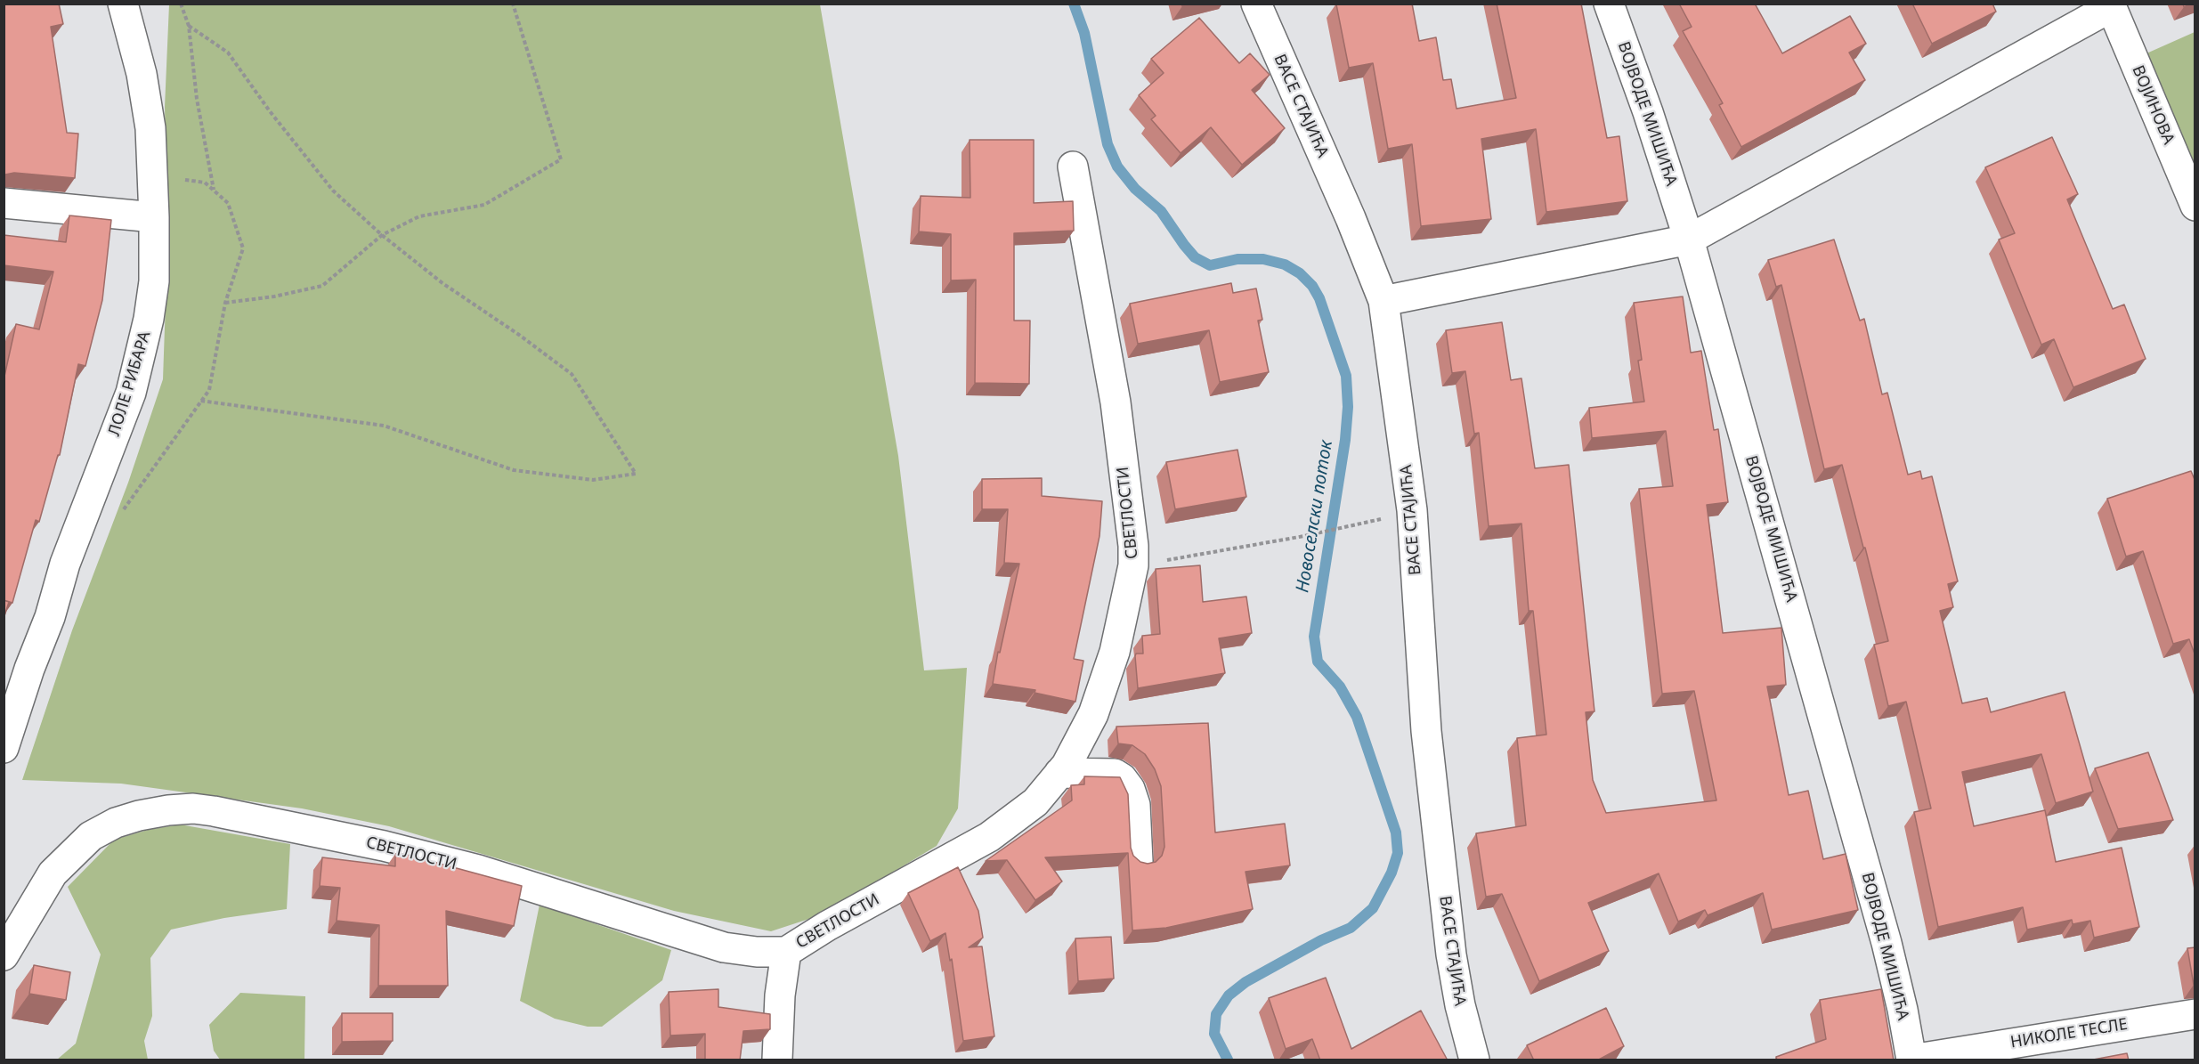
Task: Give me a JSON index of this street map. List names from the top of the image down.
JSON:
{
  "streets": {
    "street": [
      "ВОЈИНОВА",
      "ВАСЕ СТАЈИЋА",
      "ВОЈВОДЕ МИШИЋА",
      "ЛОЛЕ РИБАРА",
      "СВЕТЛОСТИ",
      "НИКОЛЕ ТЕСЛЕ"
    ]
  },
  "crossings": [
    ["ВОЈВОДЕ МИШИЋА", "НИКОЛЕ ТЕСЛЕ"]
  ],
  "water": ["Новоселски поток"]
}
